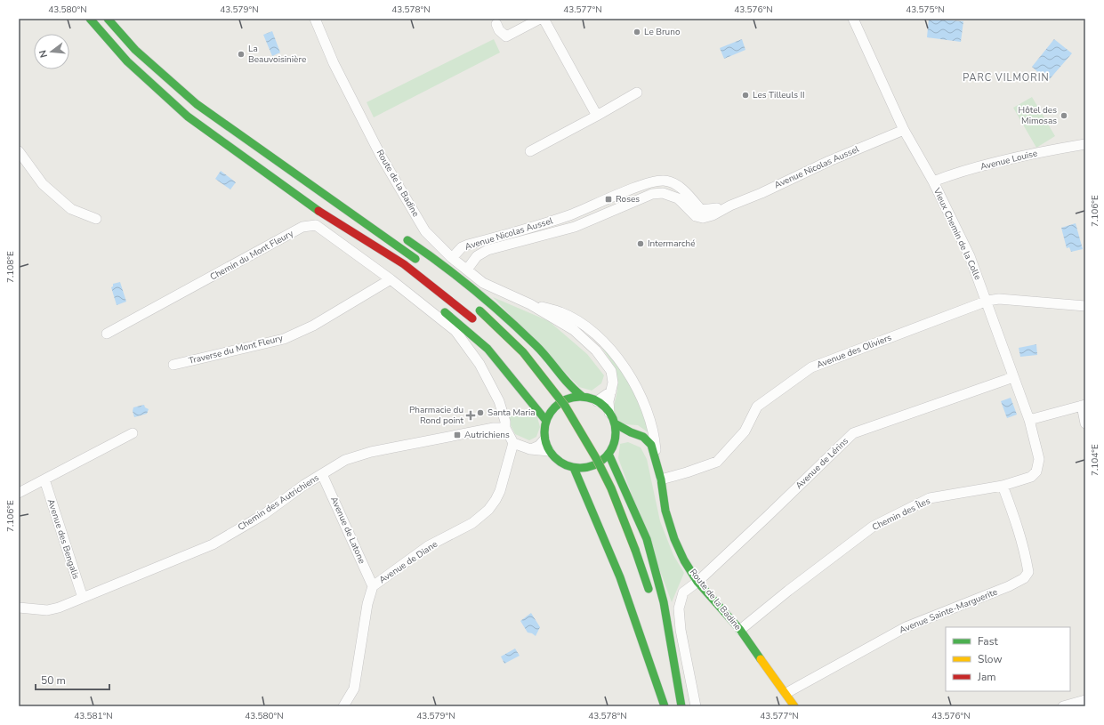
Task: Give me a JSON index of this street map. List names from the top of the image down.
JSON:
{
  "streets": {
    "main road": ["Route de la Badine"],
    "street": [
      "Avenue Louise",
      "Avenue Nicolas Aussel",
      "Vieux Chemin de la Colle",
      "Chemin du Mont Fleury",
      "Traverse du Mont Fleury",
      "Avenue des Oliviers",
      "Avenue de Lérins",
      "Chemin des Autrichiens",
      "Chemin des Îles",
      "Avenue de Latone",
      "Avenue des Bengalis",
      "Avenue de Diane",
      "Avenue Sainte-Marguerite"
    ]
  },
  "crossings": [
    ["Avenue Louise", "Vieux Chemin de la Colle"],
    ["Avenue Nicolas Aussel", "Route de la Badine"],
    ["Avenue Nicolas Aussel", "Vieux Chemin de la Colle"],
    ["Route de la Badine", "Avenue des Oliviers"],
    ["Route de la Badine", "Avenue de Lérins"],
    ["Route de la Badine", "Chemin des Îles"],
    ["Route de la Badine", "Avenue Sainte-Marguerite"],
    ["Vieux Chemin de la Colle", "Avenue des Oliviers"],
    ["Vieux Chemin de la Colle", "Avenue de Lérins"],
    ["Vieux Chemin de la Colle", "Chemin des Îles"],
    ["Chemin du Mont Fleury", "Traverse du Mont Fleury"],
    ["Chemin des Autrichiens", "Avenue de Latone"],
    ["Chemin des Autrichiens", "Avenue des Bengalis"],
    ["Chemin des Îles", "Avenue Sainte-Marguerite"],
    ["Avenue de Latone", "Avenue de Diane"]
  ],
  "districts": ["PARC VILMORIN"],
  "places": {
    "other": [
      "Le Bruno",
      "La Beauvoisinière",
      "Les Tilleuls II",
      "Hôtel des Mimosas",
      "Intermarché",
      "Santa Maria"
    ],
    "transit": ["Roses", "Autrichiens"],
    "health": ["Pharmacie du Rond point"]
  },
  "legend": ["Fast", "Slow", "Jam"],
  "scale_bar": "50 m",
  "north": "left",
  "coordinates": [
    "43.580°N",
    "43.579°N",
    "43.578°N",
    "43.577°N",
    "43.576°N",
    "43.575°N",
    "7.106°E",
    "7.108°E",
    "7.104°E",
    "43.581°N"
  ]
}
